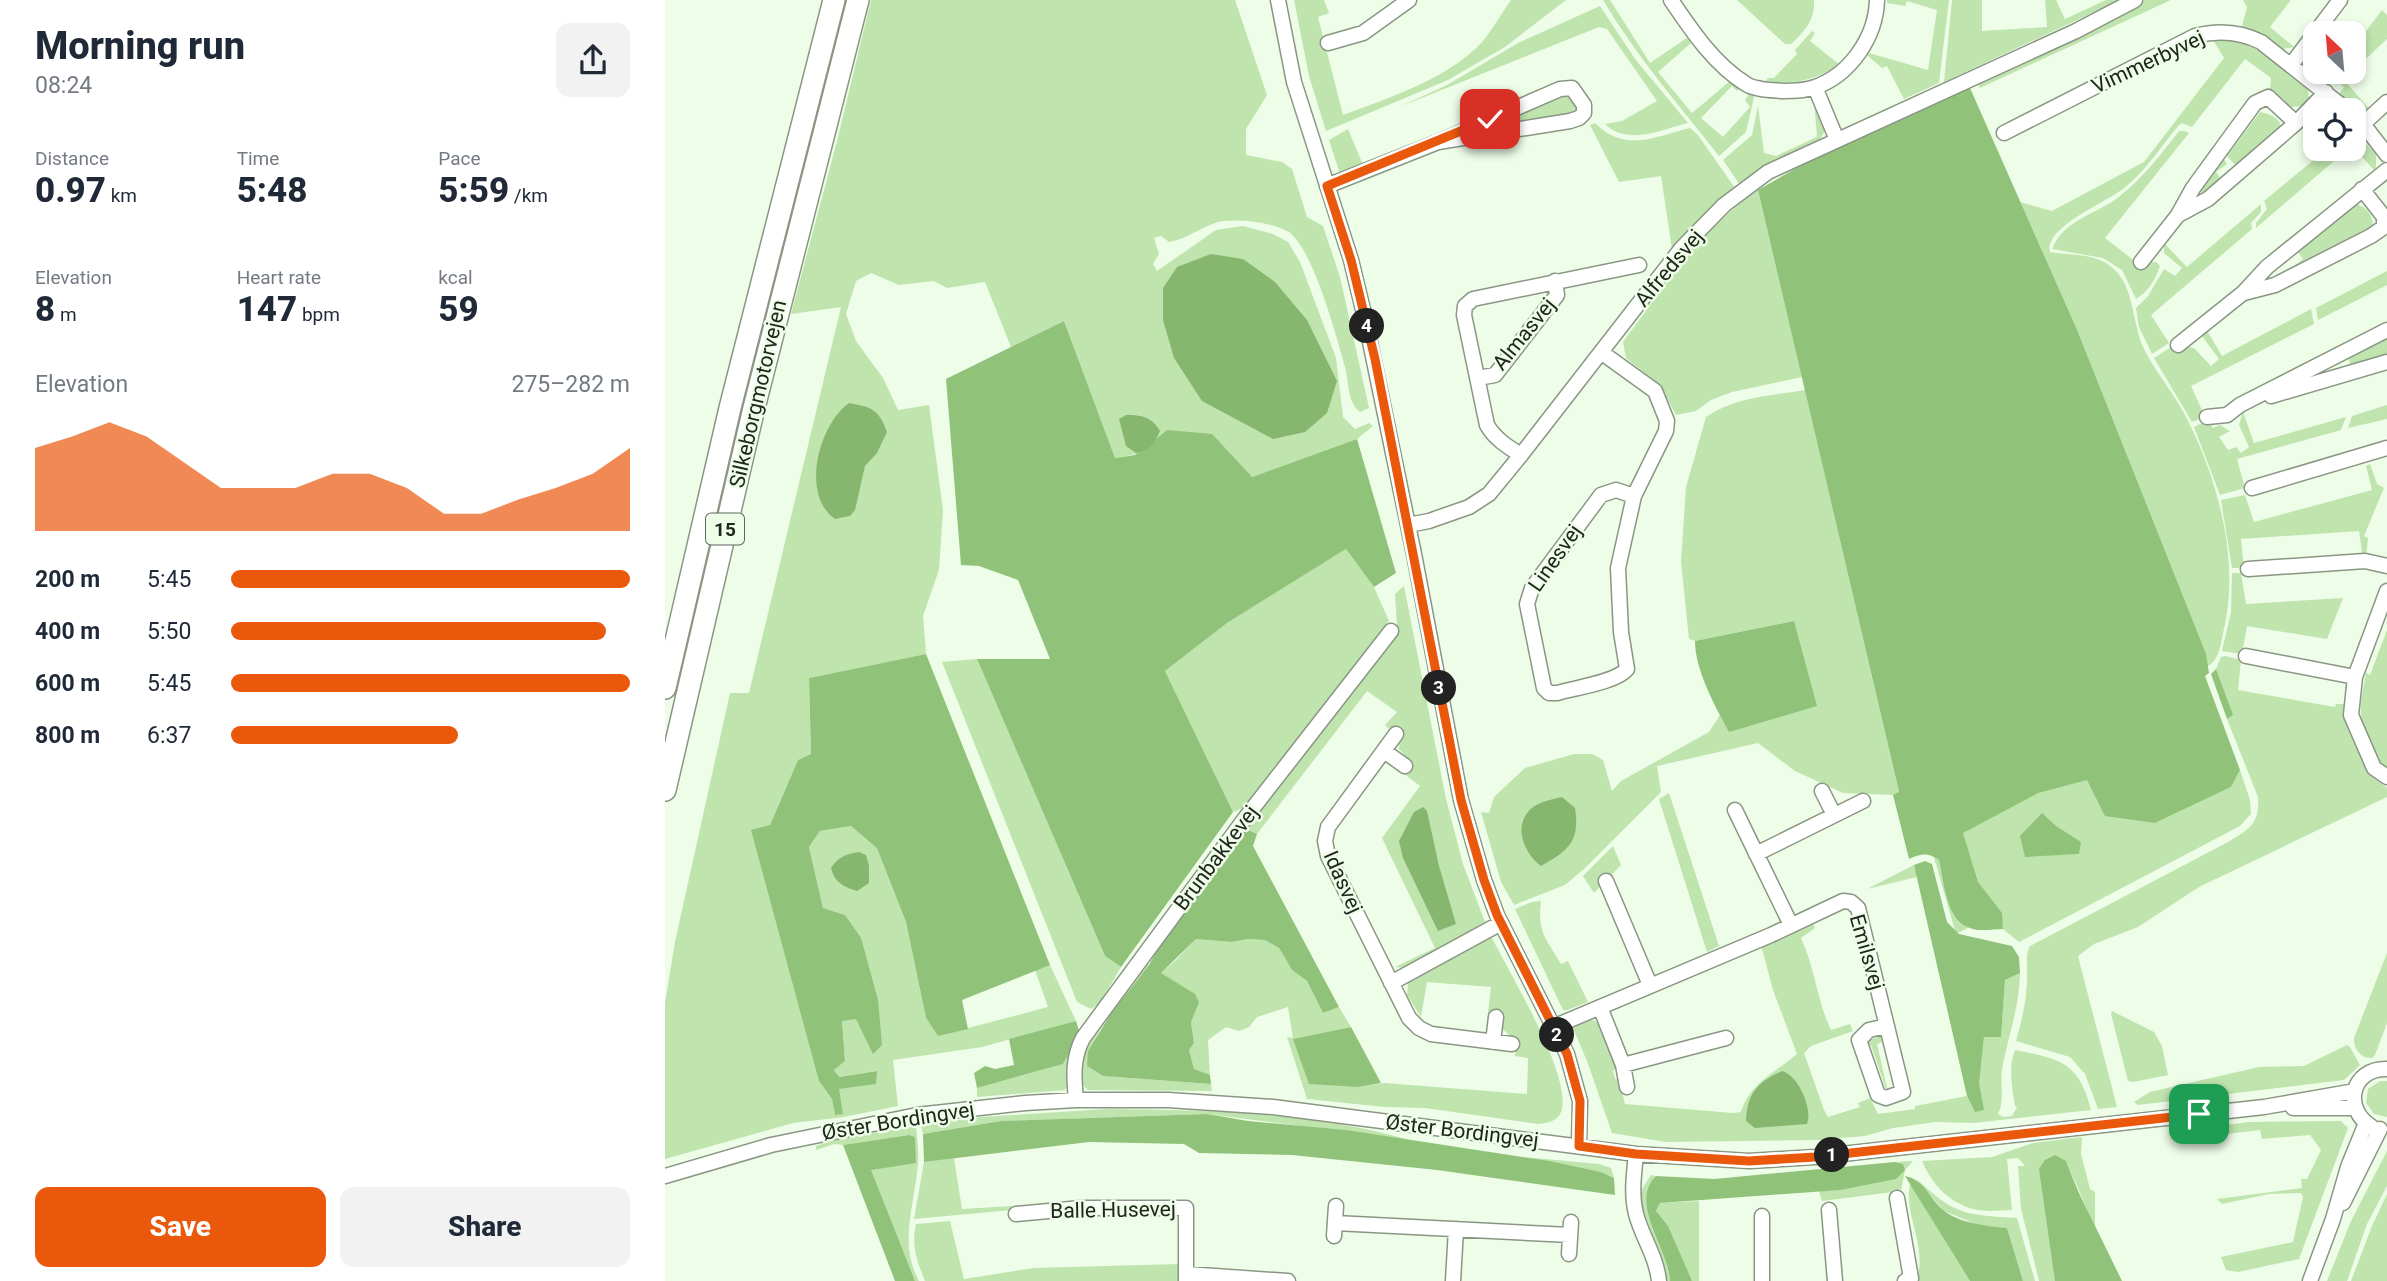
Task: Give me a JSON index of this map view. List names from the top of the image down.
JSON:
{
  "streets": {
    "highway": ["Silkeborgmotorvejen", "15"],
    "street": [
      "Vimmerbyvej",
      "Alfredsvej",
      "Almasvej",
      "Linesvej",
      "Brunbakkevej",
      "Idasvej",
      "Emilsvej",
      "Øster Bordingvej",
      "Balle Husevej"
    ]
  },
  "crossings": [
    ["Alfredsvej", "Almasvej"],
    ["Alfredsvej", "Linesvej"],
    ["Brunbakkevej", "Øster Bordingvej"]
  ],
  "north": "top left",
  "page": {
    "heading": ["Morning run", "08:24"],
    "stats": [
      ["Distance", "0.97 km"],
      ["Time", "5:48"],
      ["Pace", "5:59 /km"],
      ["Elevation", "8 m"],
      ["Heart rate", "147 bpm"],
      ["kcal", "59"]
    ],
    "pins": [
      "4",
      "3",
      "2",
      "1"
    ],
    "chart": ["Elevation", "275–282 m"],
    "list": [
      {
        "name": "200 m",
        "note": "5:45"
      },
      {
        "name": "400 m",
        "note": "5:50"
      },
      {
        "name": "600 m",
        "note": "5:45"
      },
      {
        "name": "800 m",
        "note": "6:37"
      }
    ],
    "buttons": ["Save", "Share"]
  }
}
